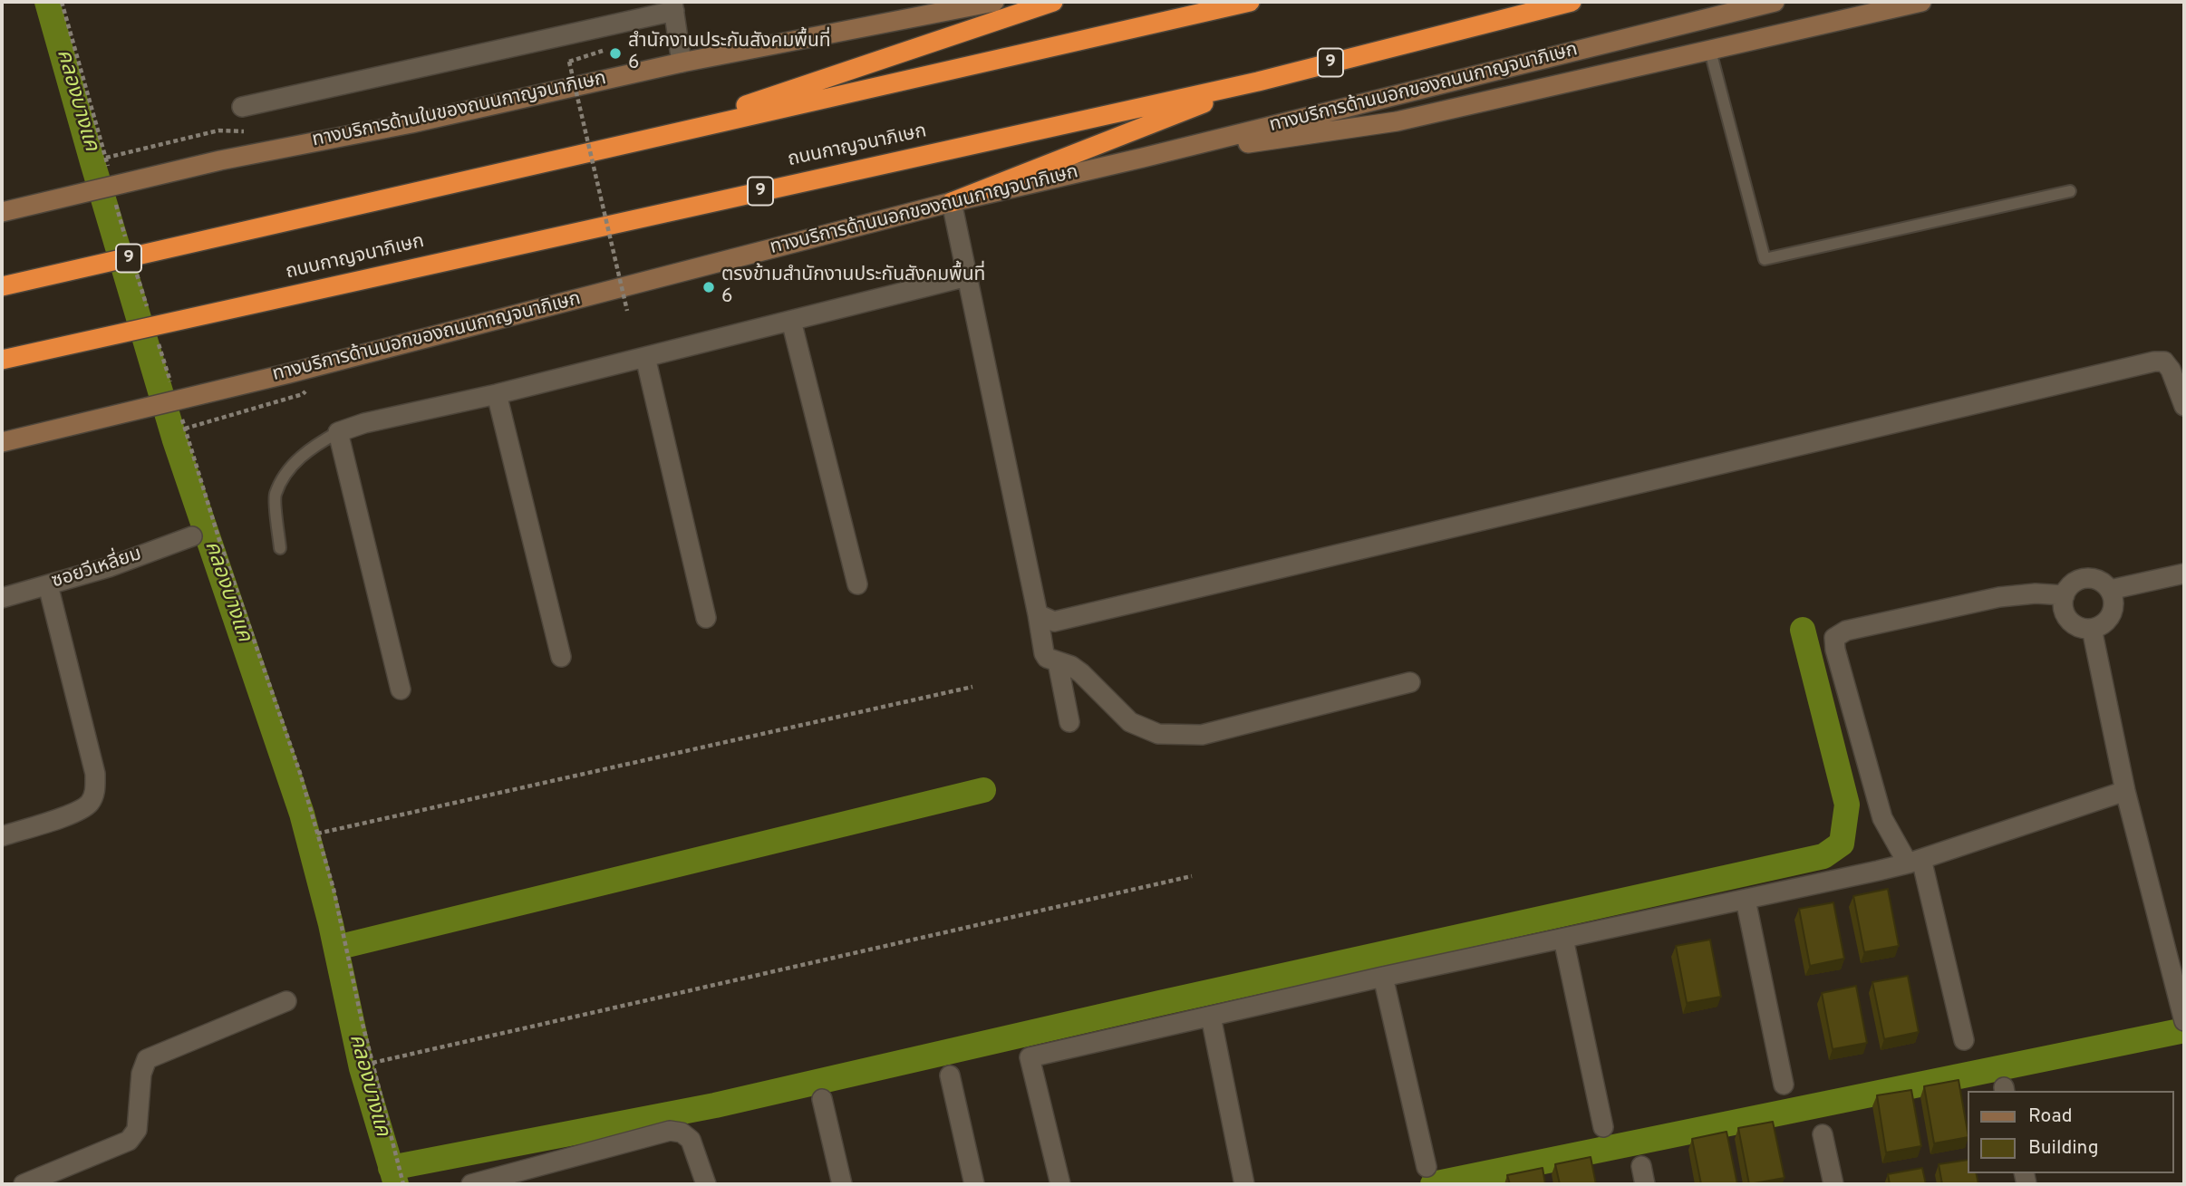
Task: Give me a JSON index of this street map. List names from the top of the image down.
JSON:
{
  "streets": {
    "highway": ["9", "ถนนกาญจนาภิเษก"],
    "main road": ["ทางบริการด้านนอกของถนนกาญจนาภิเษก", "ทางบริการด้านในของถนนกาญจนาภิเษก"],
    "street": ["ซอยวีเหลี่ยม"]
  },
  "water": ["คลองบางแค"],
  "places": ["สำนักงานประกันสังคมพื้นที่ 6", "ตรงข้ามสำนักงานประกันสังคมพื้นที่ 6"],
  "legend": ["Road", "Building"]
}
